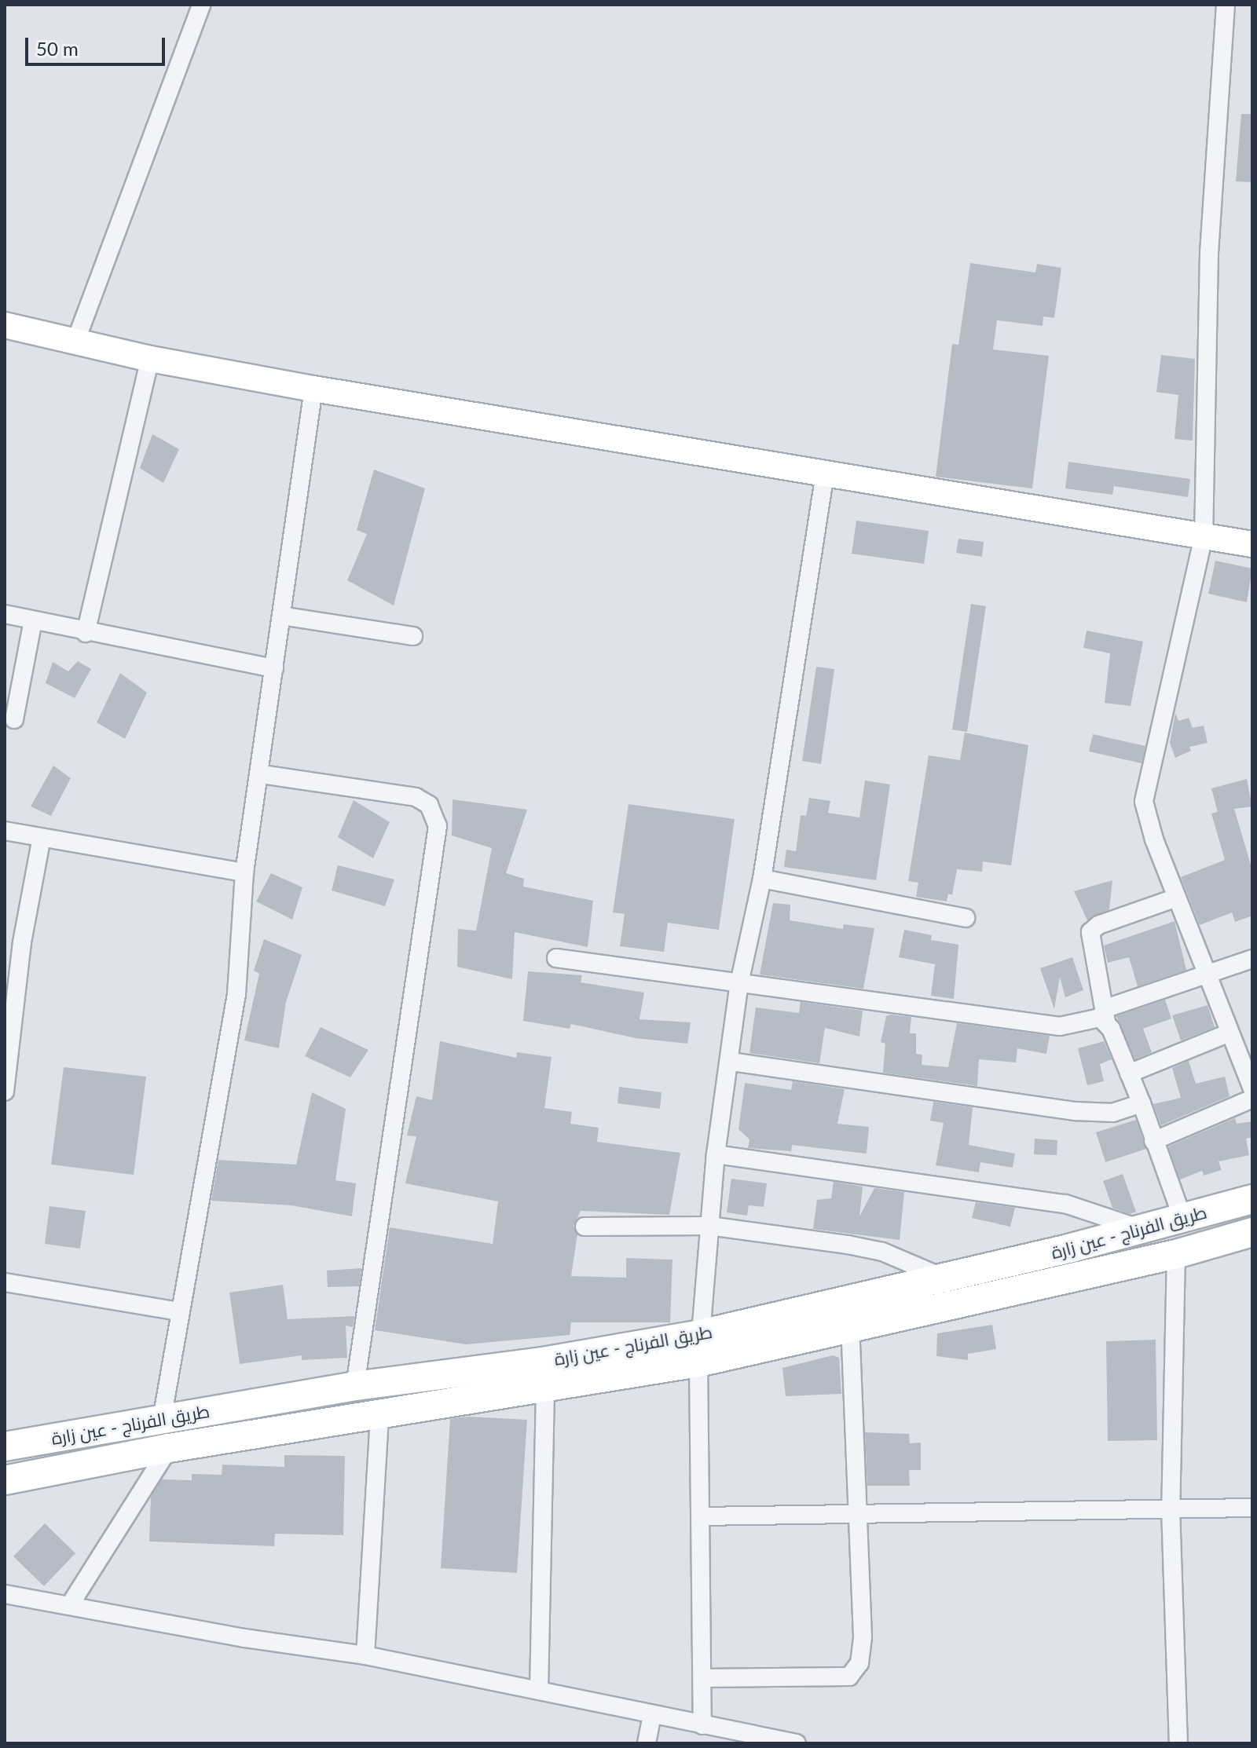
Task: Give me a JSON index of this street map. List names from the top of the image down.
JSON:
{
  "streets": {
    "main road": ["طريق الفرناج - عين زارة"]
  },
  "scale_bar": "50 m"
}
